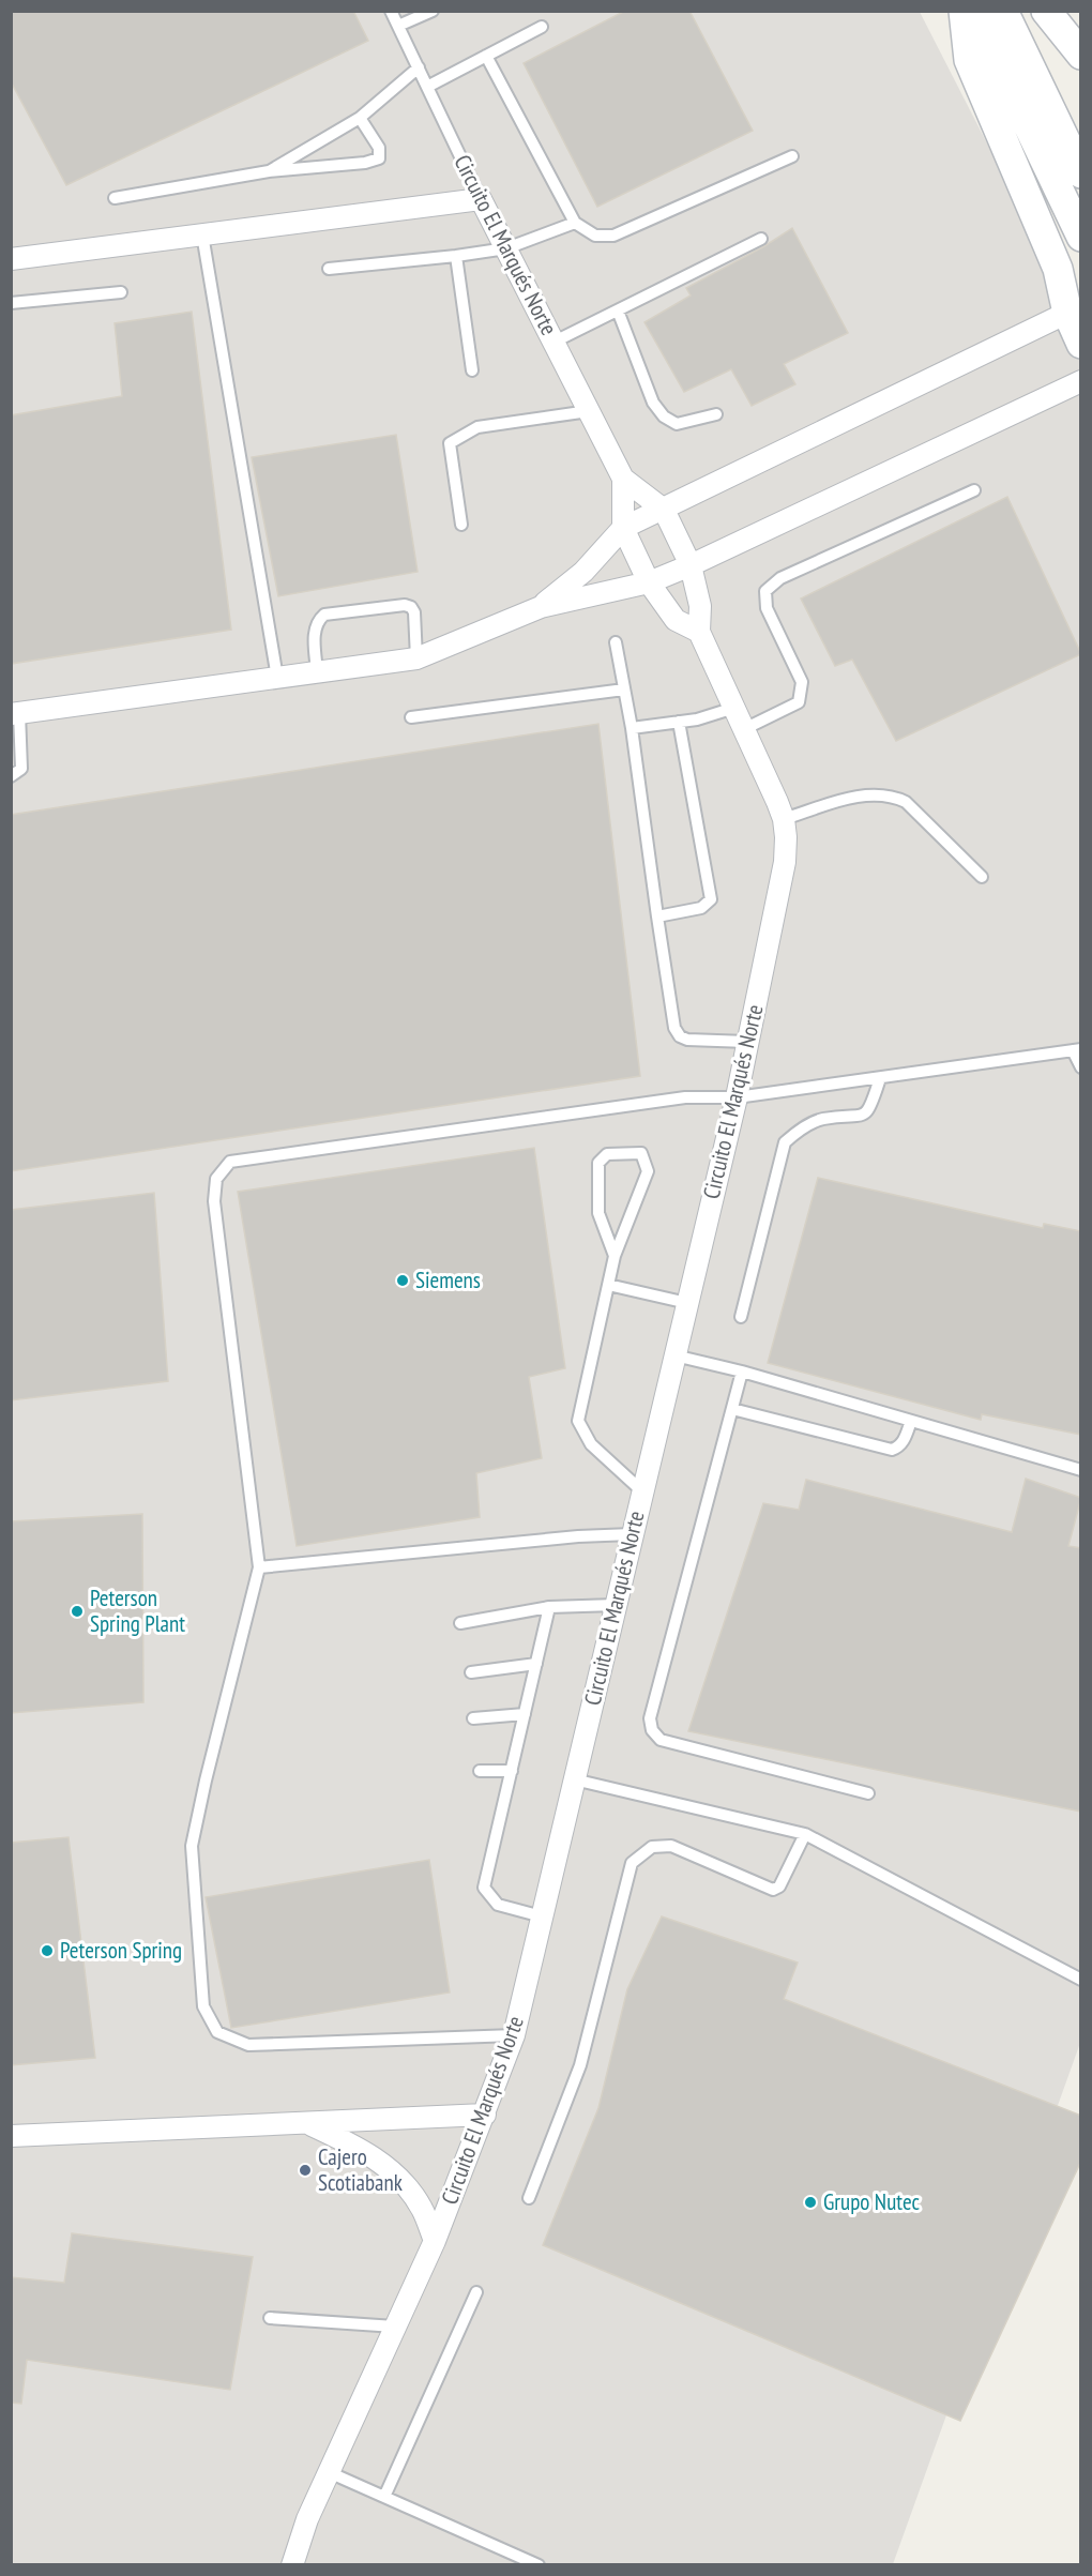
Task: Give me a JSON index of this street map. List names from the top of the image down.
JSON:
{
  "streets": {
    "street": ["Circuito El Marqués Norte"]
  },
  "places": [
    "Siemens",
    "Peterson Spring Plant",
    "Peterson Spring",
    "Cajero Scotiabank",
    "Grupo Nutec"
  ]
}
